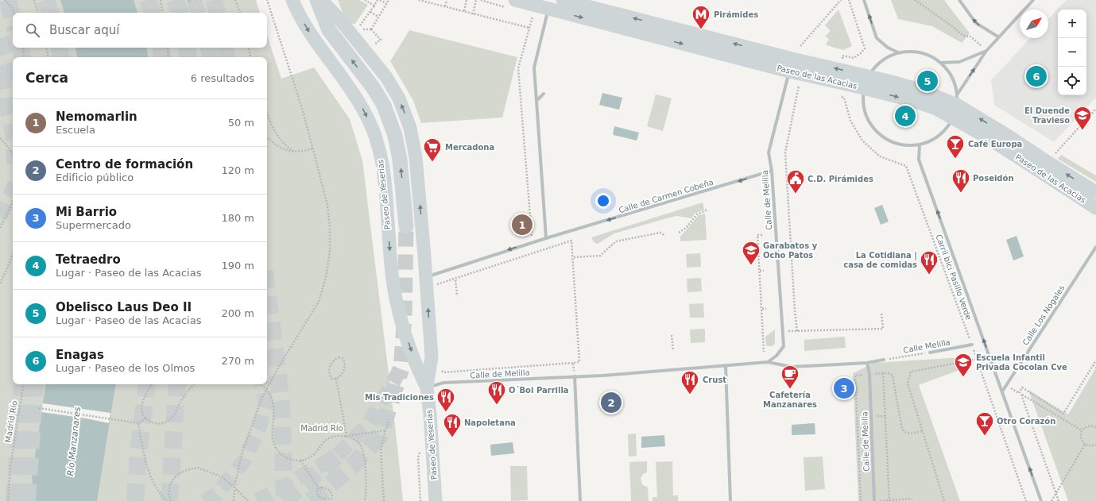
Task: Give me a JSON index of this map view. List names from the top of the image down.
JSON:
{
  "streets": {
    "main road": ["Paseo de las Acacias", "Paseo de Yeserías"],
    "street": [
      "Calle de Carmen Cobeña",
      "Calle de Melilla",
      "Calle Los Nogales",
      "Calle Melilla"
    ],
    "path": ["Carril bici Pasillo Verde", "Madrid Río"]
  },
  "crossings": [
    ["Paseo de las Acacias", "Calle de Melilla"],
    ["Paseo de Yeserías", "Calle de Carmen Cobeña"],
    ["Paseo de Yeserías", "Calle de Melilla"],
    ["Calle de Carmen Cobeña", "Calle de Melilla"],
    ["Calle de Melilla", "Calle Melilla"],
    ["Carril bici Pasillo Verde", "Calle Melilla"]
  ],
  "one_way": ["Calle de Carmen Cobeña"],
  "water": ["Río Manzanares"],
  "parks": ["Madrid Río"],
  "places": {
    "metro station": ["Pirámides"],
    "school or university": ["El Duende Travieso", "Garabatos y Ocho Patos", "Escuela Infantil Privada Cocolan Cve"],
    "bar": ["Café Europa", "Otro Corazón"],
    "supermarket": ["Mercadona"],
    "restaurant": [
      "Poseidón",
      "La Cotidiana | casa de comidas",
      "Crust",
      "O´Boi Parrilla",
      "Mis Tradiciones",
      "Napoletana"
    ],
    "public building": ["C.D. Pirámides"],
    "cafe": ["Cafetería Manzanares"]
  },
  "north": "top right",
  "page": {
    "map_buttons": ["+", "−"],
    "search": "Buscar aquí",
    "heading": ["Cerca", "6 resultados"],
    "pins": [
      "6",
      "5",
      "4",
      "1",
      "3",
      "2"
    ],
    "list": [
      {
        "mark": "1",
        "name": "Nemomarlin",
        "note": "Escuela",
        "value": "50 m"
      },
      {
        "mark": "2",
        "name": "Centro de formación",
        "note": "Edificio público",
        "value": "120 m"
      },
      {
        "mark": "3",
        "name": "Mi Barrio",
        "note": "Supermercado",
        "value": "180 m"
      },
      {
        "mark": "4",
        "name": "Tetraedro",
        "note": "Lugar · Paseo de las Acacias",
        "value": "190 m"
      },
      {
        "mark": "5",
        "name": "Obelisco Laus Deo II",
        "note": "Lugar · Paseo de las Acacias",
        "value": "200 m"
      },
      {
        "mark": "6",
        "name": "Enagas",
        "note": "Lugar · Paseo de los Olmos",
        "value": "270 m"
      }
    ]
  }
}
